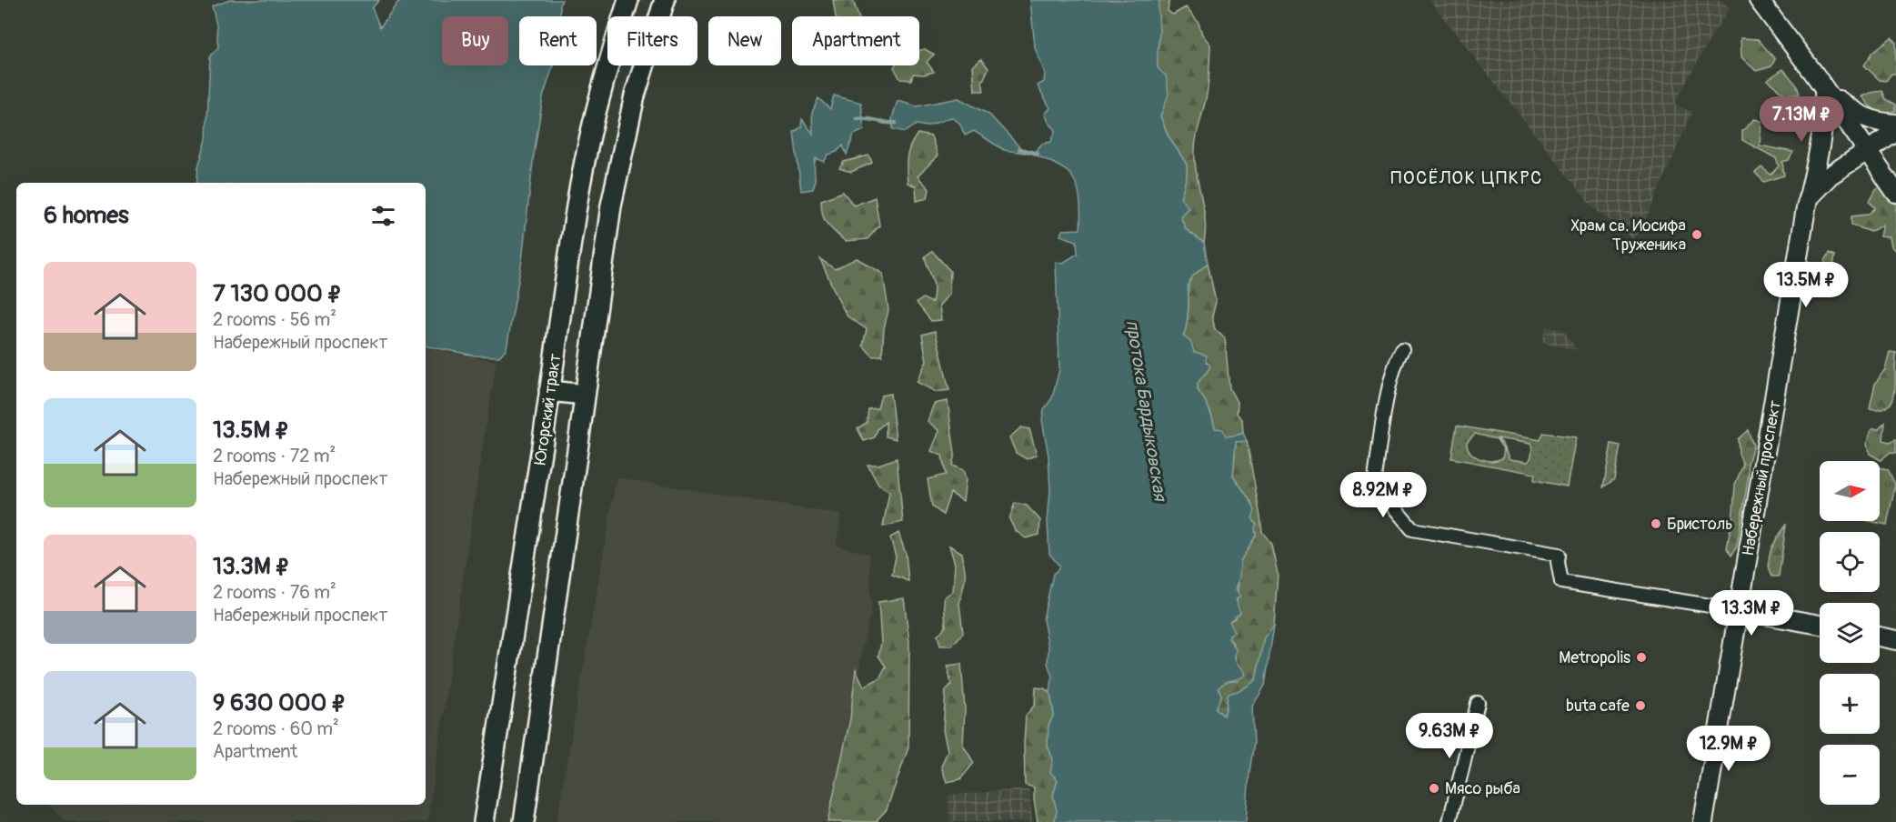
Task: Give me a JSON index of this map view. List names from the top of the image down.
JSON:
{
  "streets": {
    "main road": ["Югорский тракт", "Набережный проспект"]
  },
  "districts": ["ПОСЁЛОК ЦПКРС"],
  "water": ["протока Бардыковская"],
  "places": [
    "Храм св. Иосифа Труженика",
    "Бристоль",
    "Metropolis",
    "buta cafe",
    "Мясо рыба"
  ],
  "north": "right",
  "page": {
    "chip": [
      "Buy",
      "Rent",
      "Filters",
      "New",
      "Apartment"
    ],
    "price": [
      "7.13M ₽",
      "13.5M ₽",
      "8.92M ₽",
      "13.3M ₽",
      "9.63M ₽",
      "12.9M ₽"
    ],
    "heading": "6 homes",
    "list": [
      {
        "name": "7 130 000 ₽",
        "note": "2 rooms · 56 m² · Набережный проспект"
      },
      {
        "name": "13.5M ₽",
        "note": "2 rooms · 72 m² · Набережный проспект"
      },
      {
        "name": "13.3M ₽",
        "note": "2 rooms · 76 m² · Набережный проспект"
      },
      {
        "name": "9 630 000 ₽",
        "note": "2 rooms · 60 m² · Apartment"
      }
    ],
    "map_buttons": ["+", "−"]
  }
}
